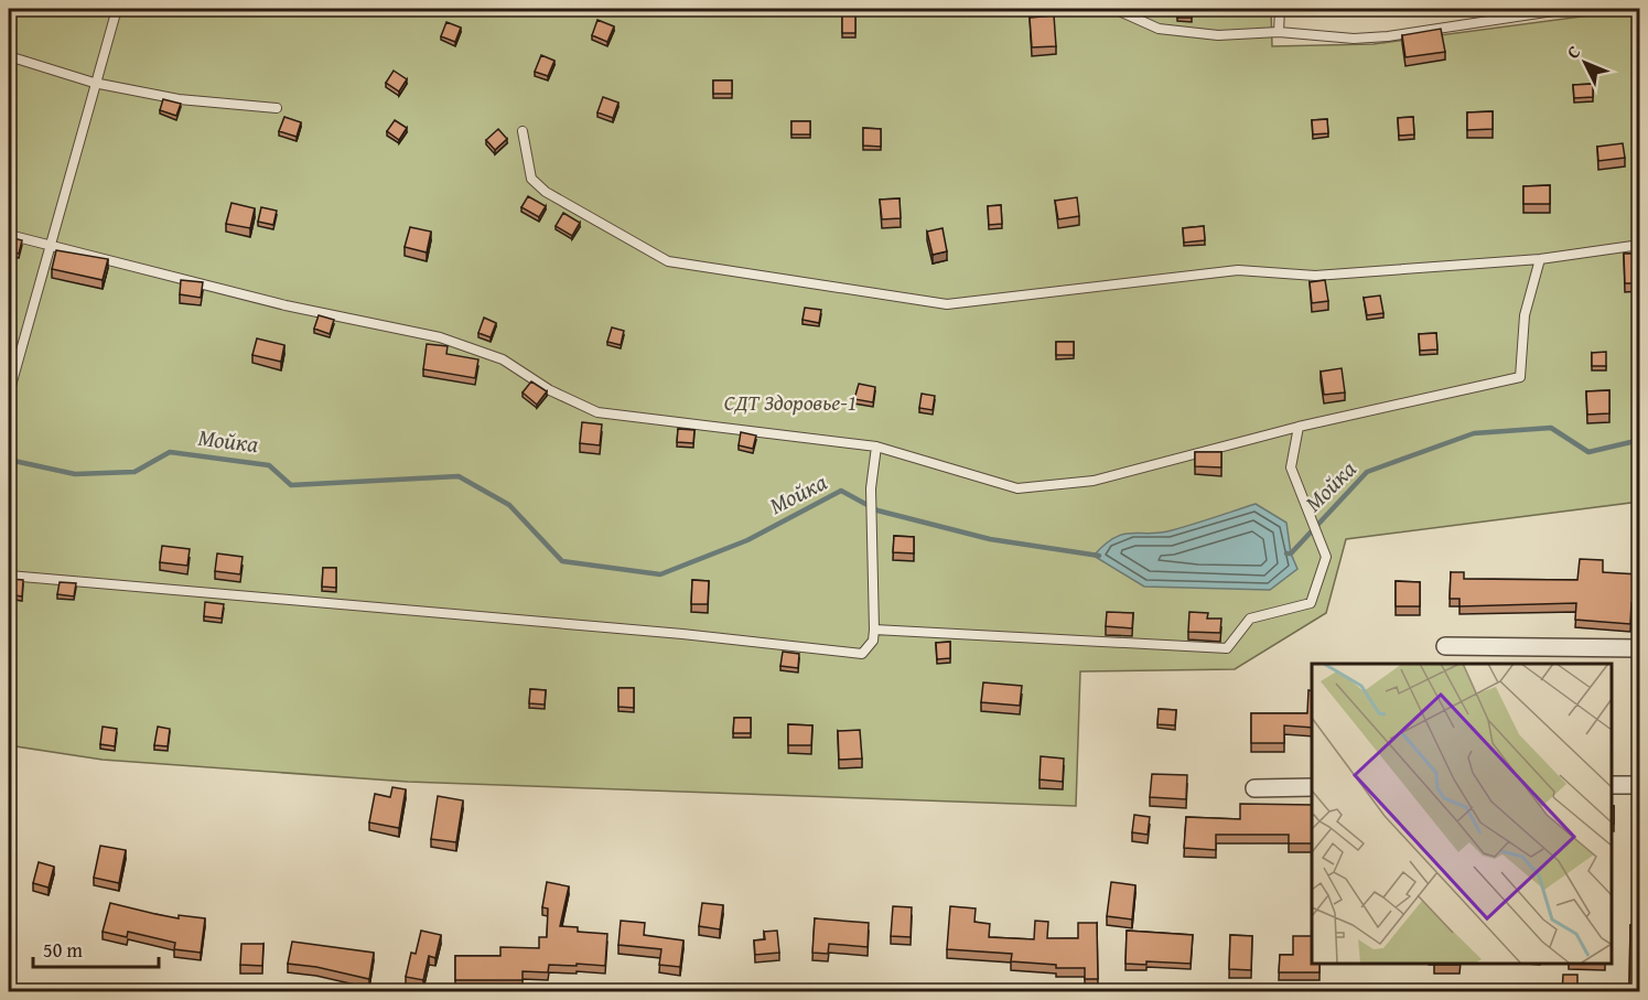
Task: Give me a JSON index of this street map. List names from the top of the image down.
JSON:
{
  "water": ["Мойка"],
  "parks": ["СДТ Здоровье-1"],
  "scale_bar": "50 m",
  "north": "top left"
}
